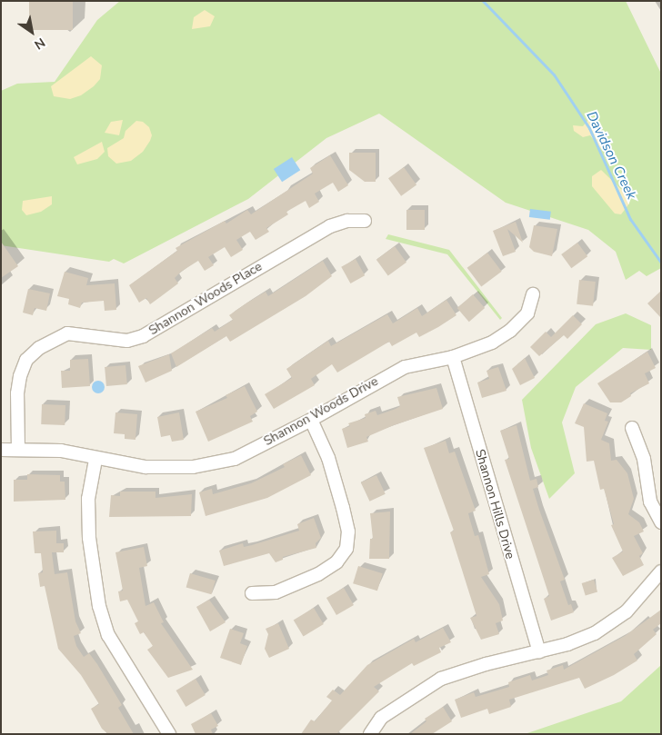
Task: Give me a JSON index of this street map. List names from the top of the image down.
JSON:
{
  "streets": {
    "street": ["Shannon Woods Place", "Shannon Woods Drive", "Shannon Hills Drive"]
  },
  "crossings": [
    ["Shannon Woods Place", "Shannon Woods Drive"],
    ["Shannon Woods Drive", "Shannon Hills Drive"]
  ],
  "water": ["Davidson Creek"],
  "north": "bottom right"
}
